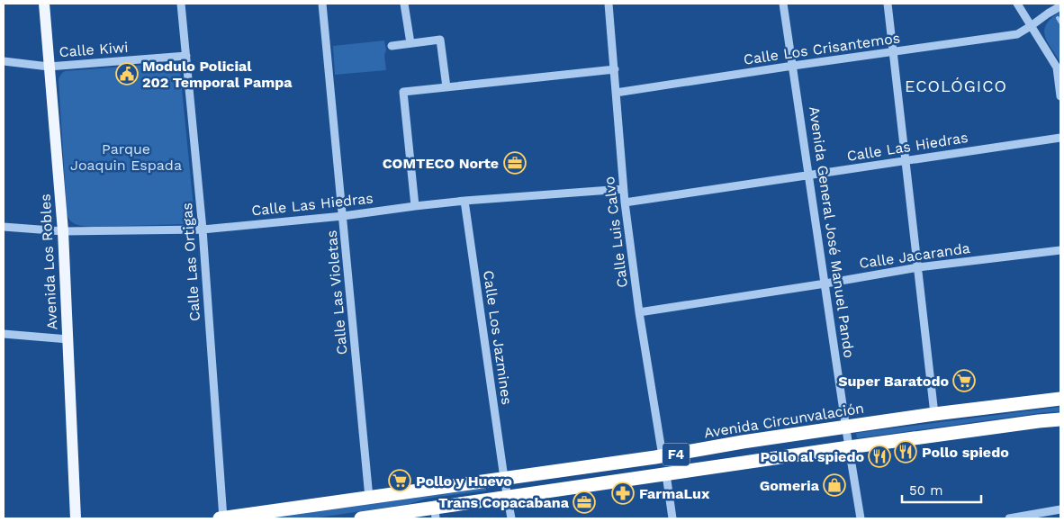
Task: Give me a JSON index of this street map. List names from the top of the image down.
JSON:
{
  "streets": {
    "highway": ["Avenida Circunvalación", "F4"],
    "main road": ["Avenida Los Robles"],
    "street": [
      "Calle Los Crisantemos",
      "Calle Kiwi",
      "Calle Las Hiedras",
      "Calle Luis Calvo",
      "Avenida General José Manuel Pando",
      "Calle Jacaranda",
      "Calle Las Ortigas",
      "Calle Las Violetas",
      "Calle Los Jazmines"
    ]
  },
  "crossings": [
    ["Calle Los Crisantemos", "Calle Luis Calvo"],
    ["Calle Los Crisantemos", "Avenida General José Manuel Pando"],
    ["Calle Kiwi", "Avenida Los Robles"],
    ["Calle Kiwi", "Calle Las Ortigas"],
    ["Calle Las Hiedras", "Calle Luis Calvo"],
    ["Calle Las Hiedras", "Avenida General José Manuel Pando"],
    ["Calle Las Hiedras", "Avenida Los Robles"],
    ["Calle Las Hiedras", "Calle Las Ortigas"],
    ["Calle Las Hiedras", "Calle Las Violetas"],
    ["Calle Las Hiedras", "Calle Los Jazmines"],
    ["Calle Luis Calvo", "Calle Jacaranda"],
    ["Calle Luis Calvo", "Avenida Circunvalación"],
    ["Avenida General José Manuel Pando", "Calle Jacaranda"],
    ["Avenida General José Manuel Pando", "Avenida Circunvalación"],
    ["Avenida General José Manuel Pando", "F4"],
    ["Calle Las Ortigas", "Avenida Circunvalación"],
    ["Calle Las Violetas", "Avenida Circunvalación"],
    ["Calle Los Jazmines", "Avenida Circunvalación"],
    ["Calle Los Jazmines", "F4"]
  ],
  "districts": ["ECOLÓGICO"],
  "parks": ["Parque Joaquin Espada"],
  "places": {
    "public building": ["Modulo Policial 202 Temporal Pampa"],
    "office": ["COMTECO Norte", "Trans Copacabana"],
    "supermarket": ["Super Baratodo", "Pollo y Huevo"],
    "restaurant": ["Pollo spiedo", "Pollo al spiedo"],
    "shop": ["Gomeria"],
    "pharmacy": ["FarmaLux"]
  },
  "scale_bar": "50 m"
}
